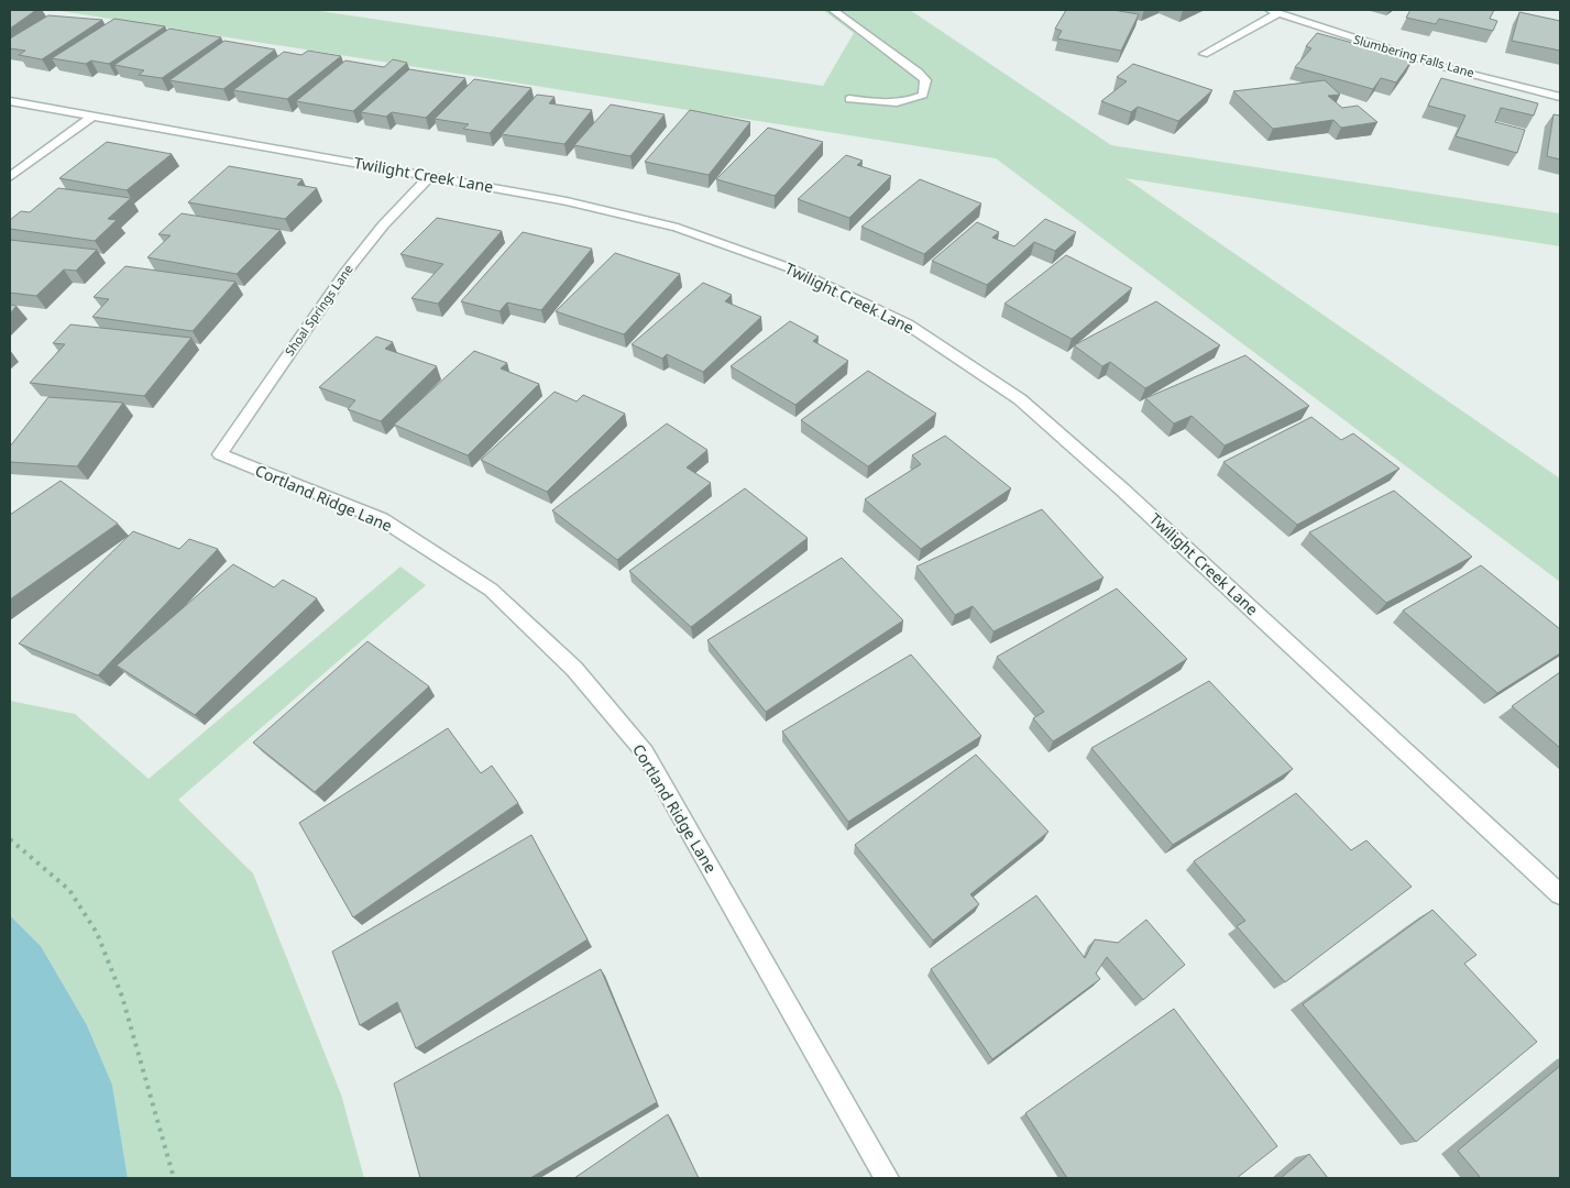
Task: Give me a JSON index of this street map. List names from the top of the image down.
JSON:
{
  "streets": {
    "street": [
      "Slumbering Falls Lane",
      "Twilight Creek Lane",
      "Shoal Springs Lane",
      "Cortland Ridge Lane"
    ]
  },
  "crossings": [
    ["Twilight Creek Lane", "Shoal Springs Lane"],
    ["Shoal Springs Lane", "Cortland Ridge Lane"]
  ]
}
